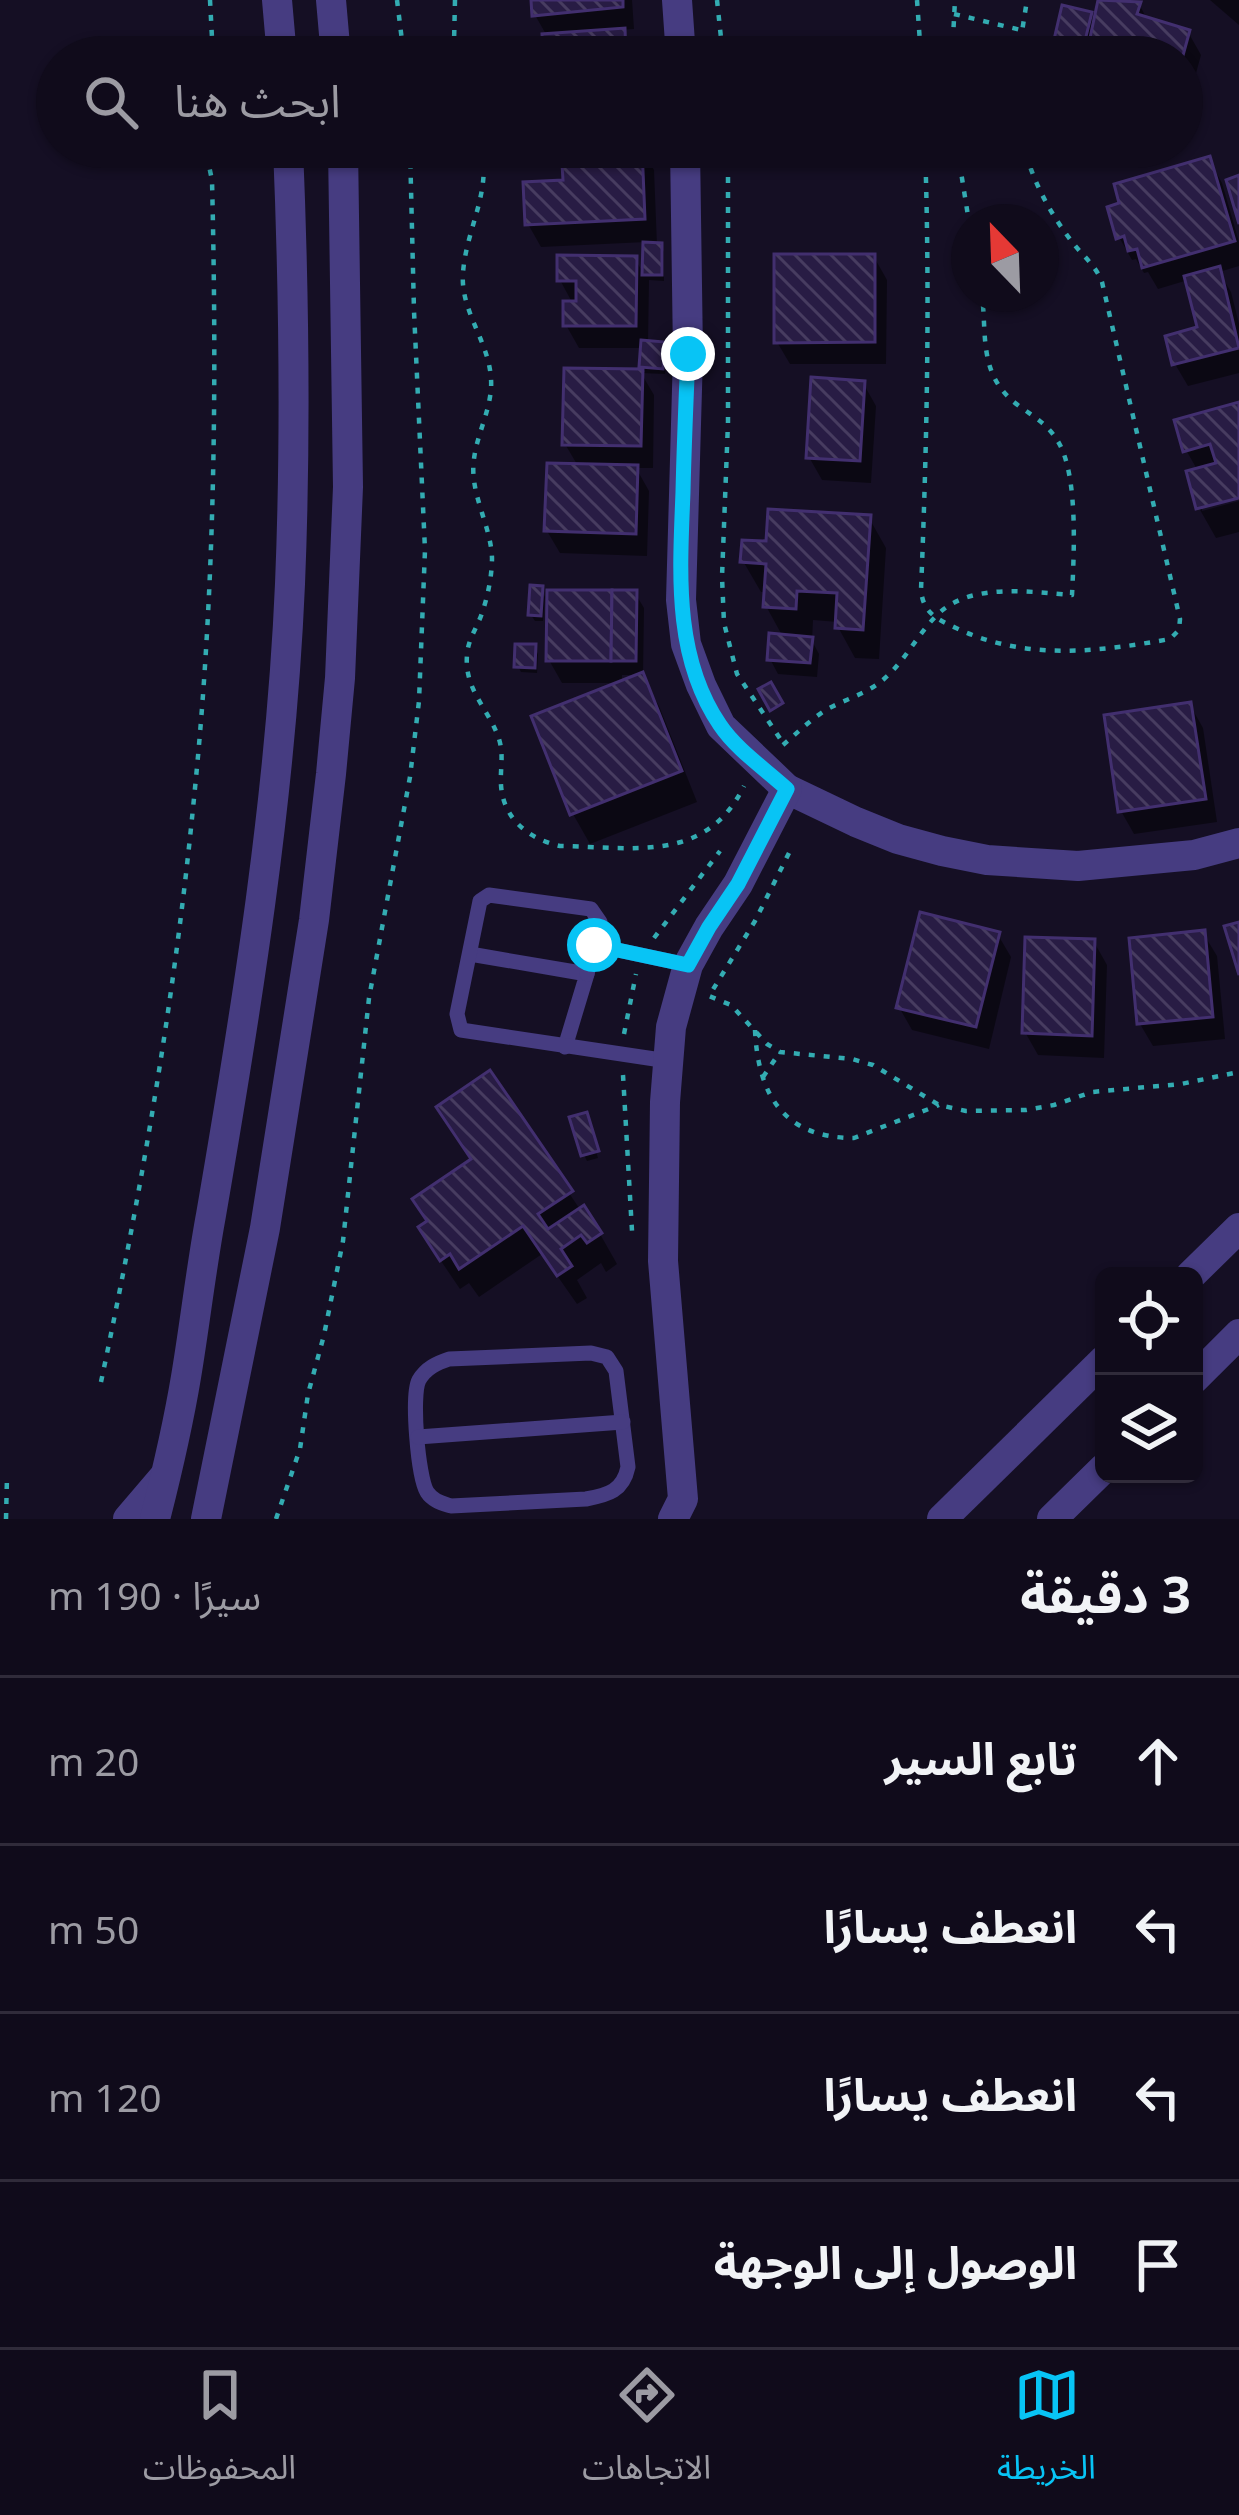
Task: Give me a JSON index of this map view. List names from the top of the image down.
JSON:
{
  "north": "top left",
  "page": {
    "search": "ابحث هنا",
    "heading": ["3 دقيقة", "سيرًا · 190 m"],
    "list": [
      ["تابع السير", "20 m"],
      ["انعطف يسارًا", "50 m"],
      ["انعطف يسارًا", "120 m"],
      "الوصول إلى الوجهة"
    ],
    "nav": ["الخريطة", "الاتجاهات", "المحفوظات"]
  }
}
